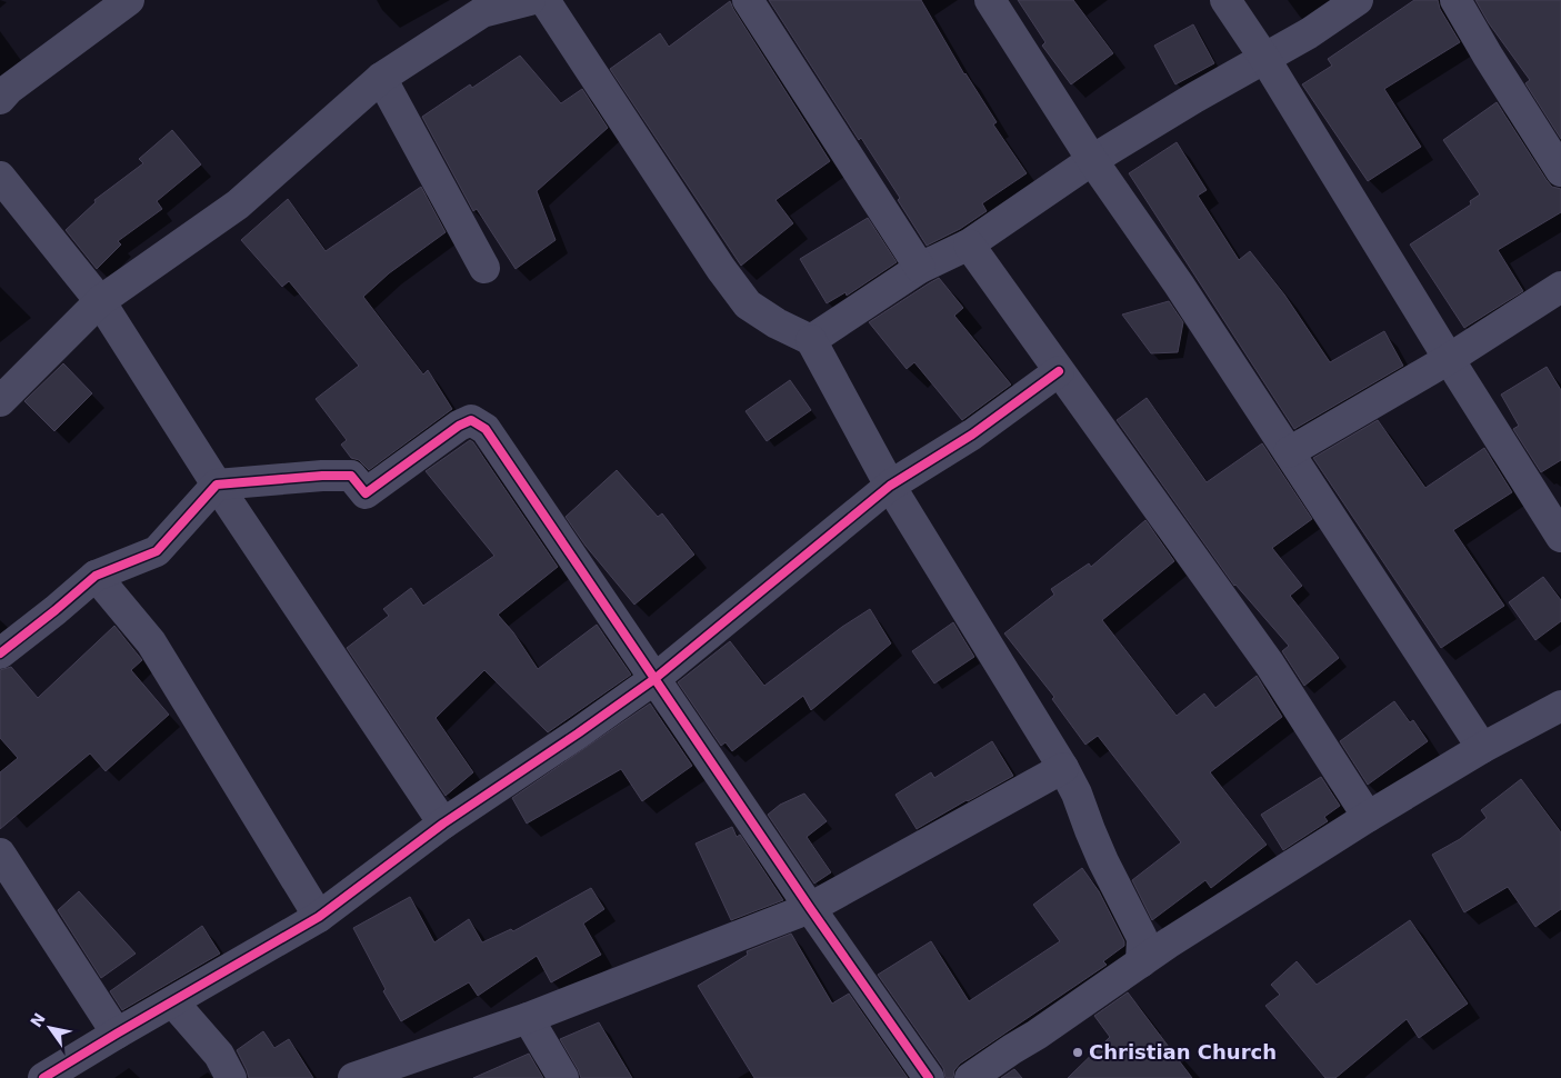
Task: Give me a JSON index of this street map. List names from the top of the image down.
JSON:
{
  "places": ["Christian Church"],
  "north": "top left"
}
